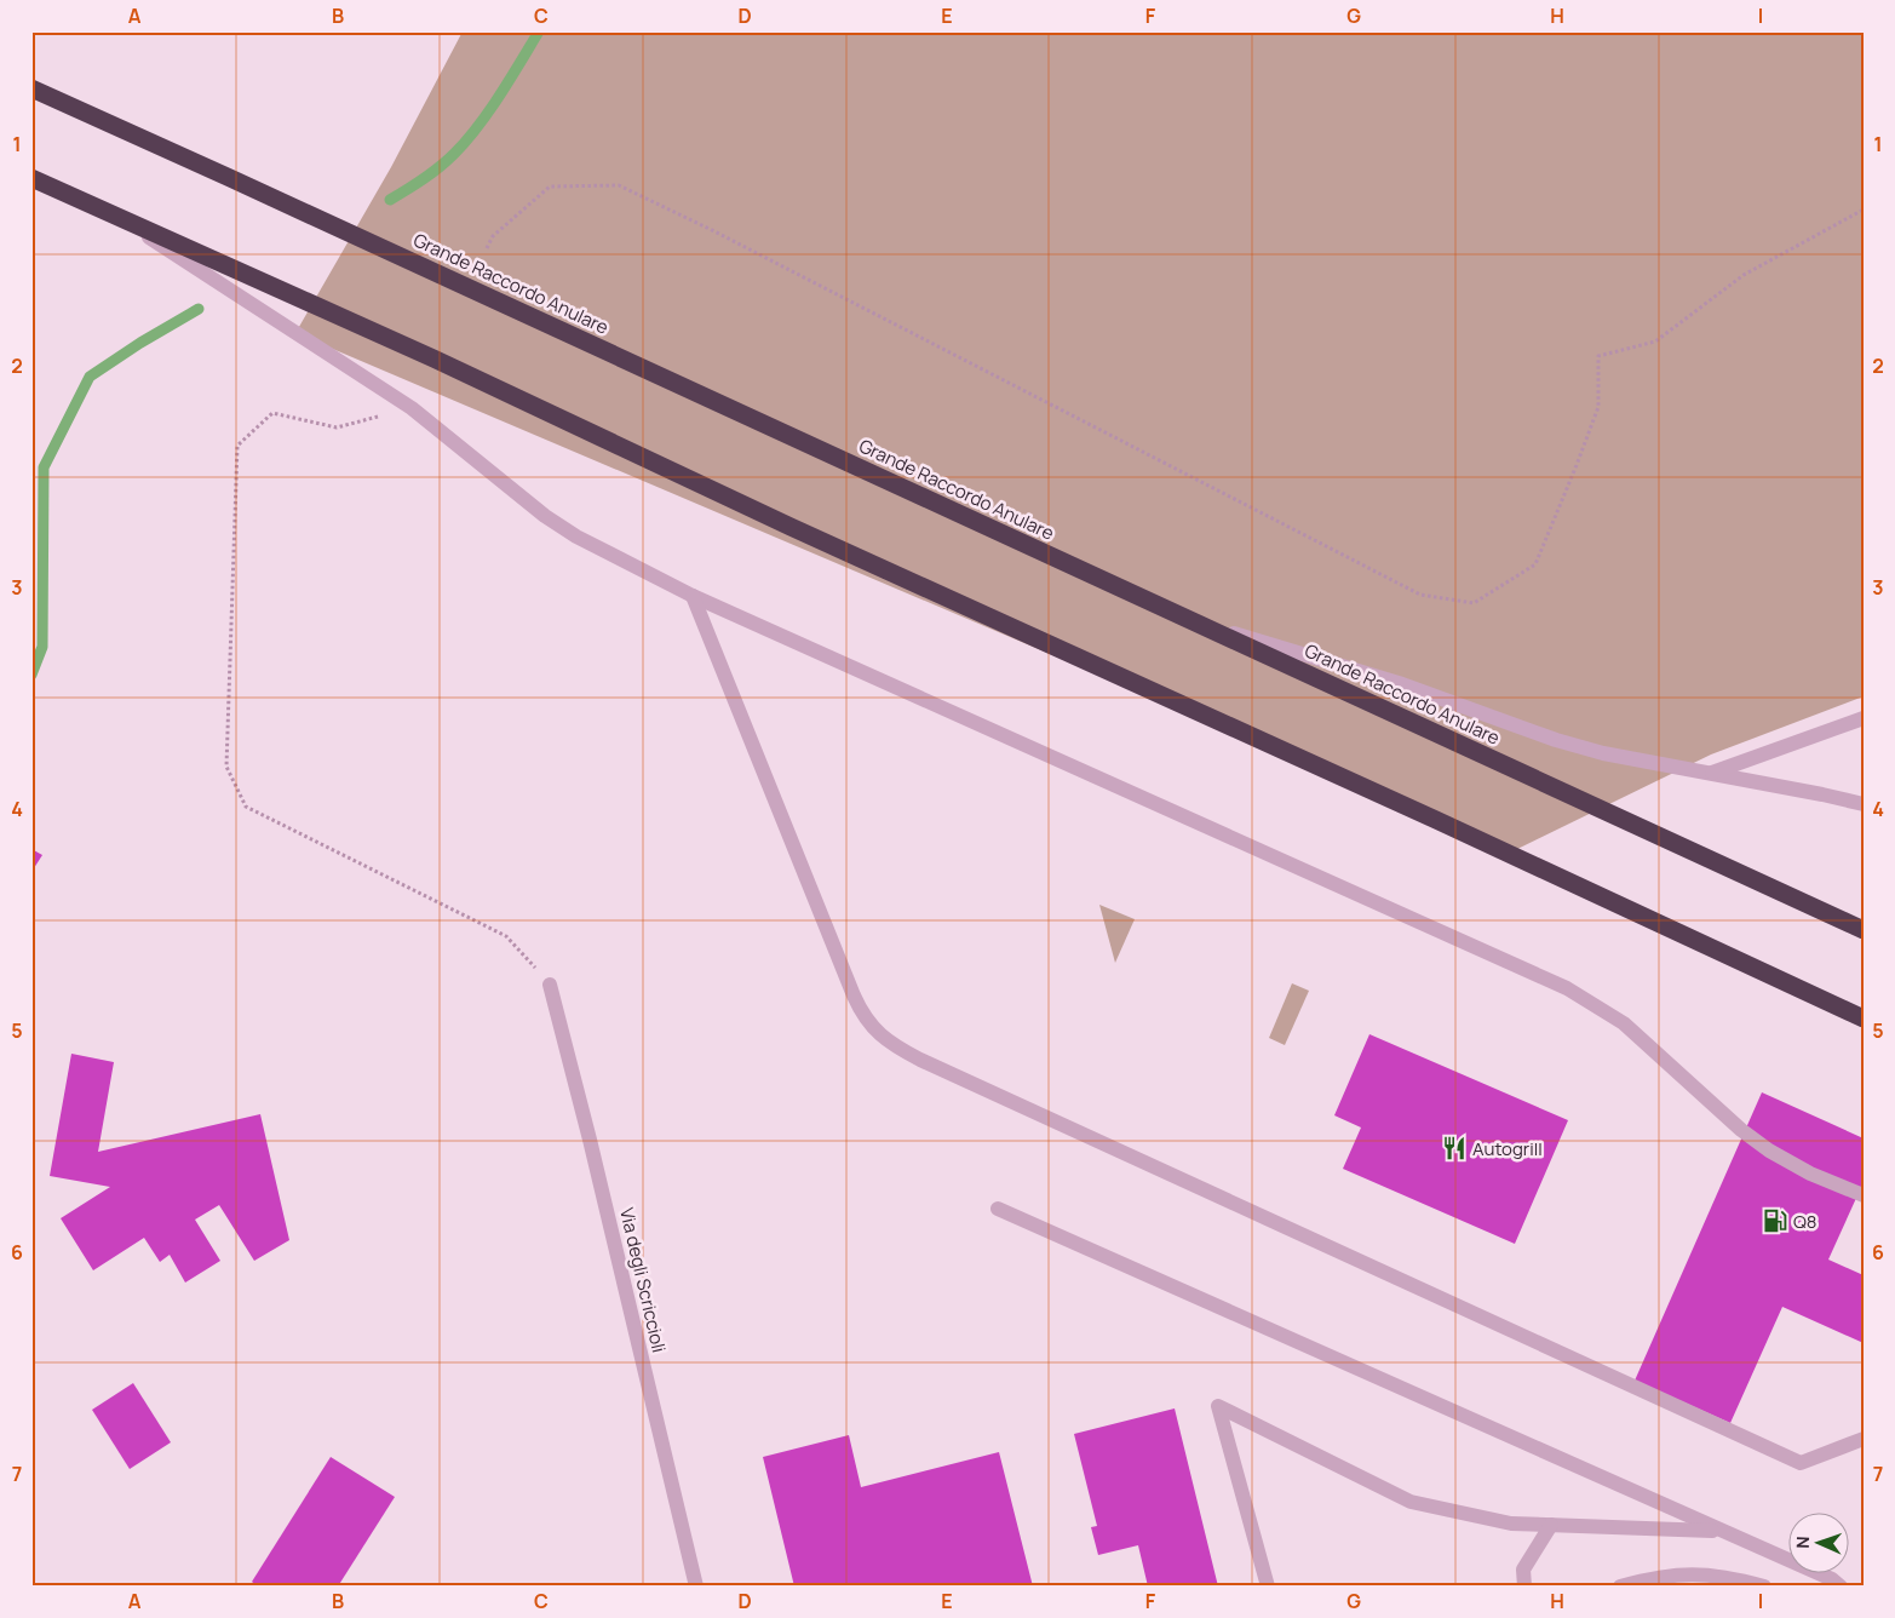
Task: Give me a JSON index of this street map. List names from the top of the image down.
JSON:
{
  "streets": {
    "highway": ["Grande Raccordo Anulare"],
    "street": ["Via degli Scriccioli"]
  },
  "places": {
    "restaurant": ["Autogrill"],
    "fuel station": ["Q8"]
  },
  "north": "left",
  "grid": {
    "columns": [
      "A",
      "B",
      "C",
      "D",
      "E",
      "F",
      "G",
      "H",
      "I"
    ],
    "rows": [
      "1",
      "2",
      "3",
      "4",
      "5",
      "6",
      "7"
    ]
  }
}
